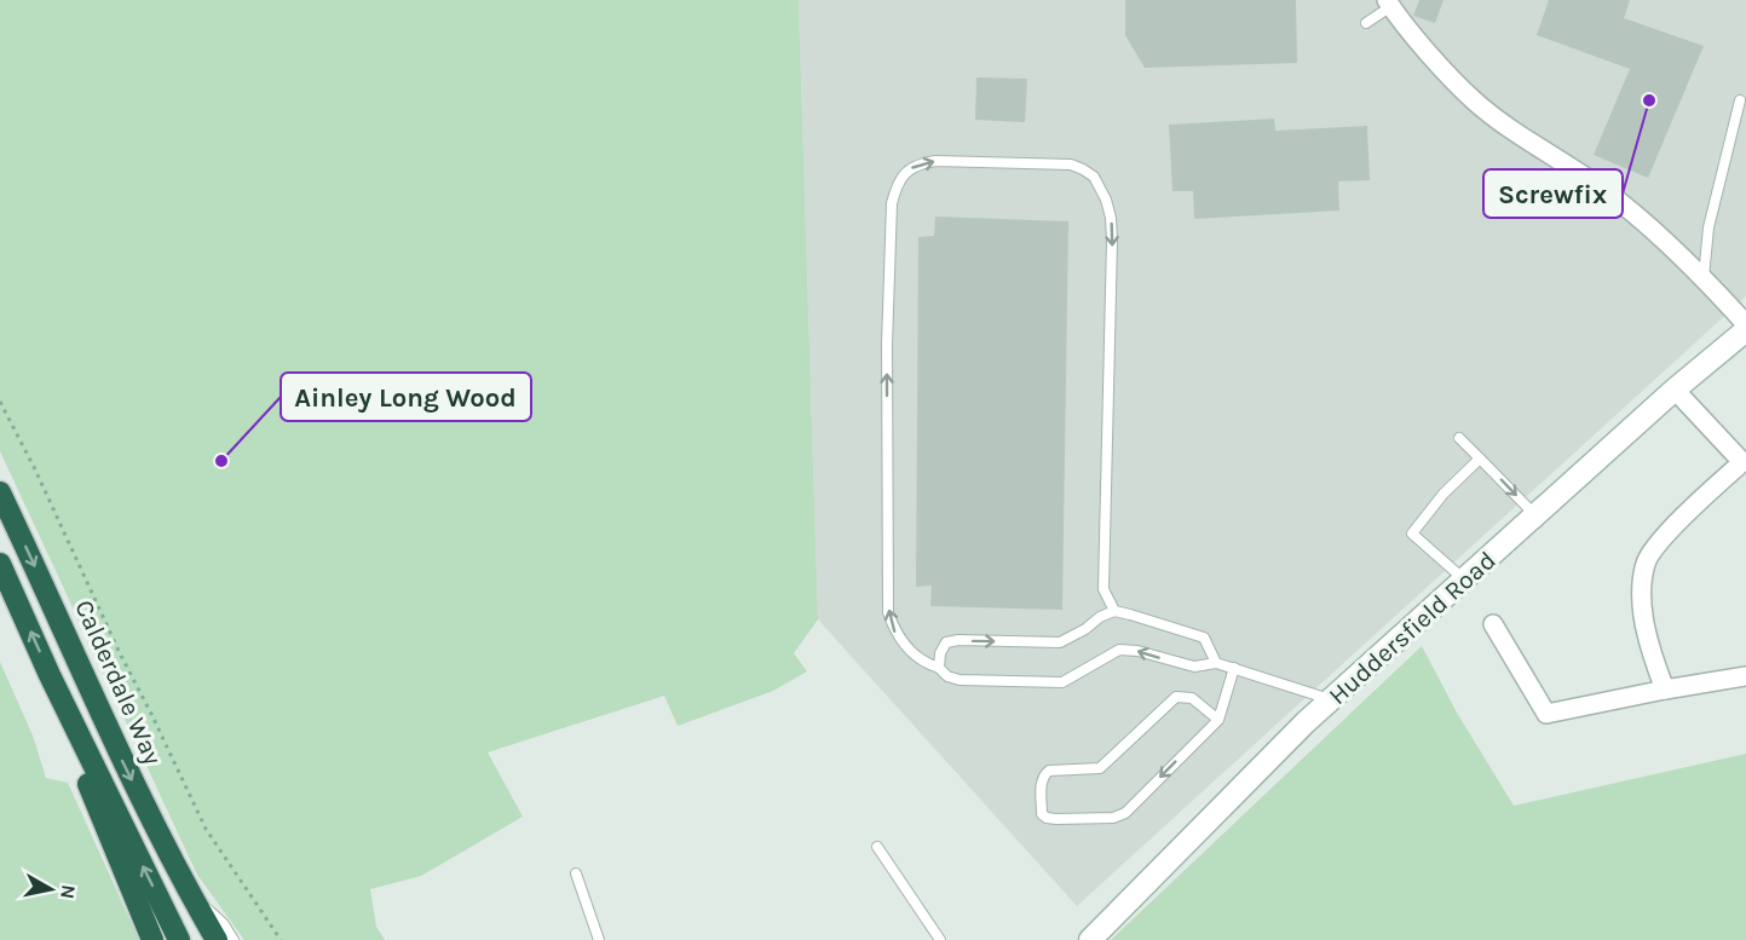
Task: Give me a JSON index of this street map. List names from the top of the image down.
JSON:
{
  "streets": {
    "highway": ["Calderdale Way"],
    "street": ["Huddersfield Road"]
  },
  "places": ["Screwfix", "Ainley Long Wood"],
  "north": "right"
}
